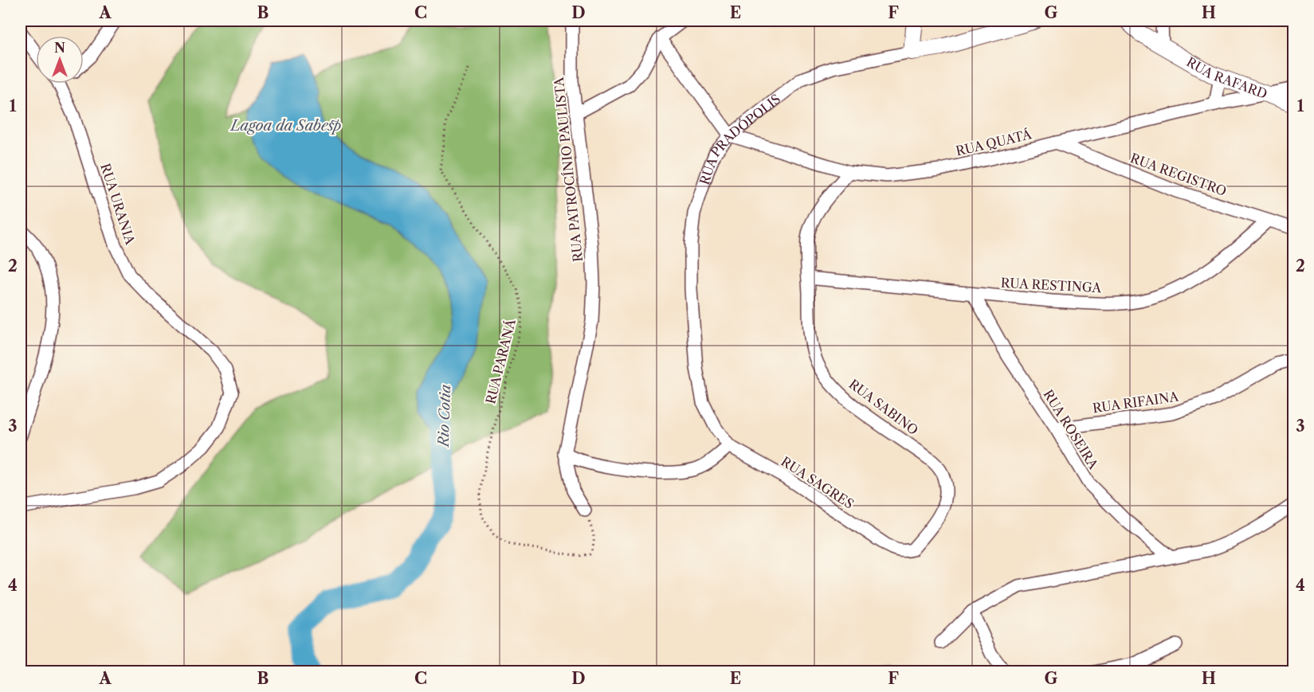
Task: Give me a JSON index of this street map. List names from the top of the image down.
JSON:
{
  "streets": {
    "street": [
      "RUA RAFARD",
      "RUA PRADÓPOLIS",
      "RUA QUATÁ",
      "RUA PATROCÍNIO PAULISTA",
      "RUA REGISTRO",
      "RUA URANIA",
      "RUA RESTINGA",
      "RUA RIFAINA",
      "RUA SABINO",
      "RUA ROSEIRA",
      "RUA SAGRES"
    ],
    "path": ["RUA PARANÁ"]
  },
  "crossings": [
    ["RUA RAFARD", "RUA QUATÁ"],
    ["RUA PRADÓPOLIS", "RUA QUATÁ"],
    ["RUA PRADÓPOLIS", "RUA SAGRES"],
    ["RUA QUATÁ", "RUA REGISTRO"],
    ["RUA QUATÁ", "RUA SABINO"],
    ["RUA REGISTRO", "RUA RESTINGA"],
    ["RUA RESTINGA", "RUA SABINO"],
    ["RUA RESTINGA", "RUA ROSEIRA"],
    ["RUA RIFAINA", "RUA ROSEIRA"],
    ["RUA SABINO", "RUA SAGRES"]
  ],
  "water": ["Lagoa da Sabesp", "Rio Cotia"],
  "north": "top",
  "grid": {
    "columns": [
      "A",
      "B",
      "C",
      "D",
      "E",
      "F",
      "G",
      "H"
    ],
    "rows": [
      "1",
      "2",
      "3",
      "4"
    ]
  }
}
